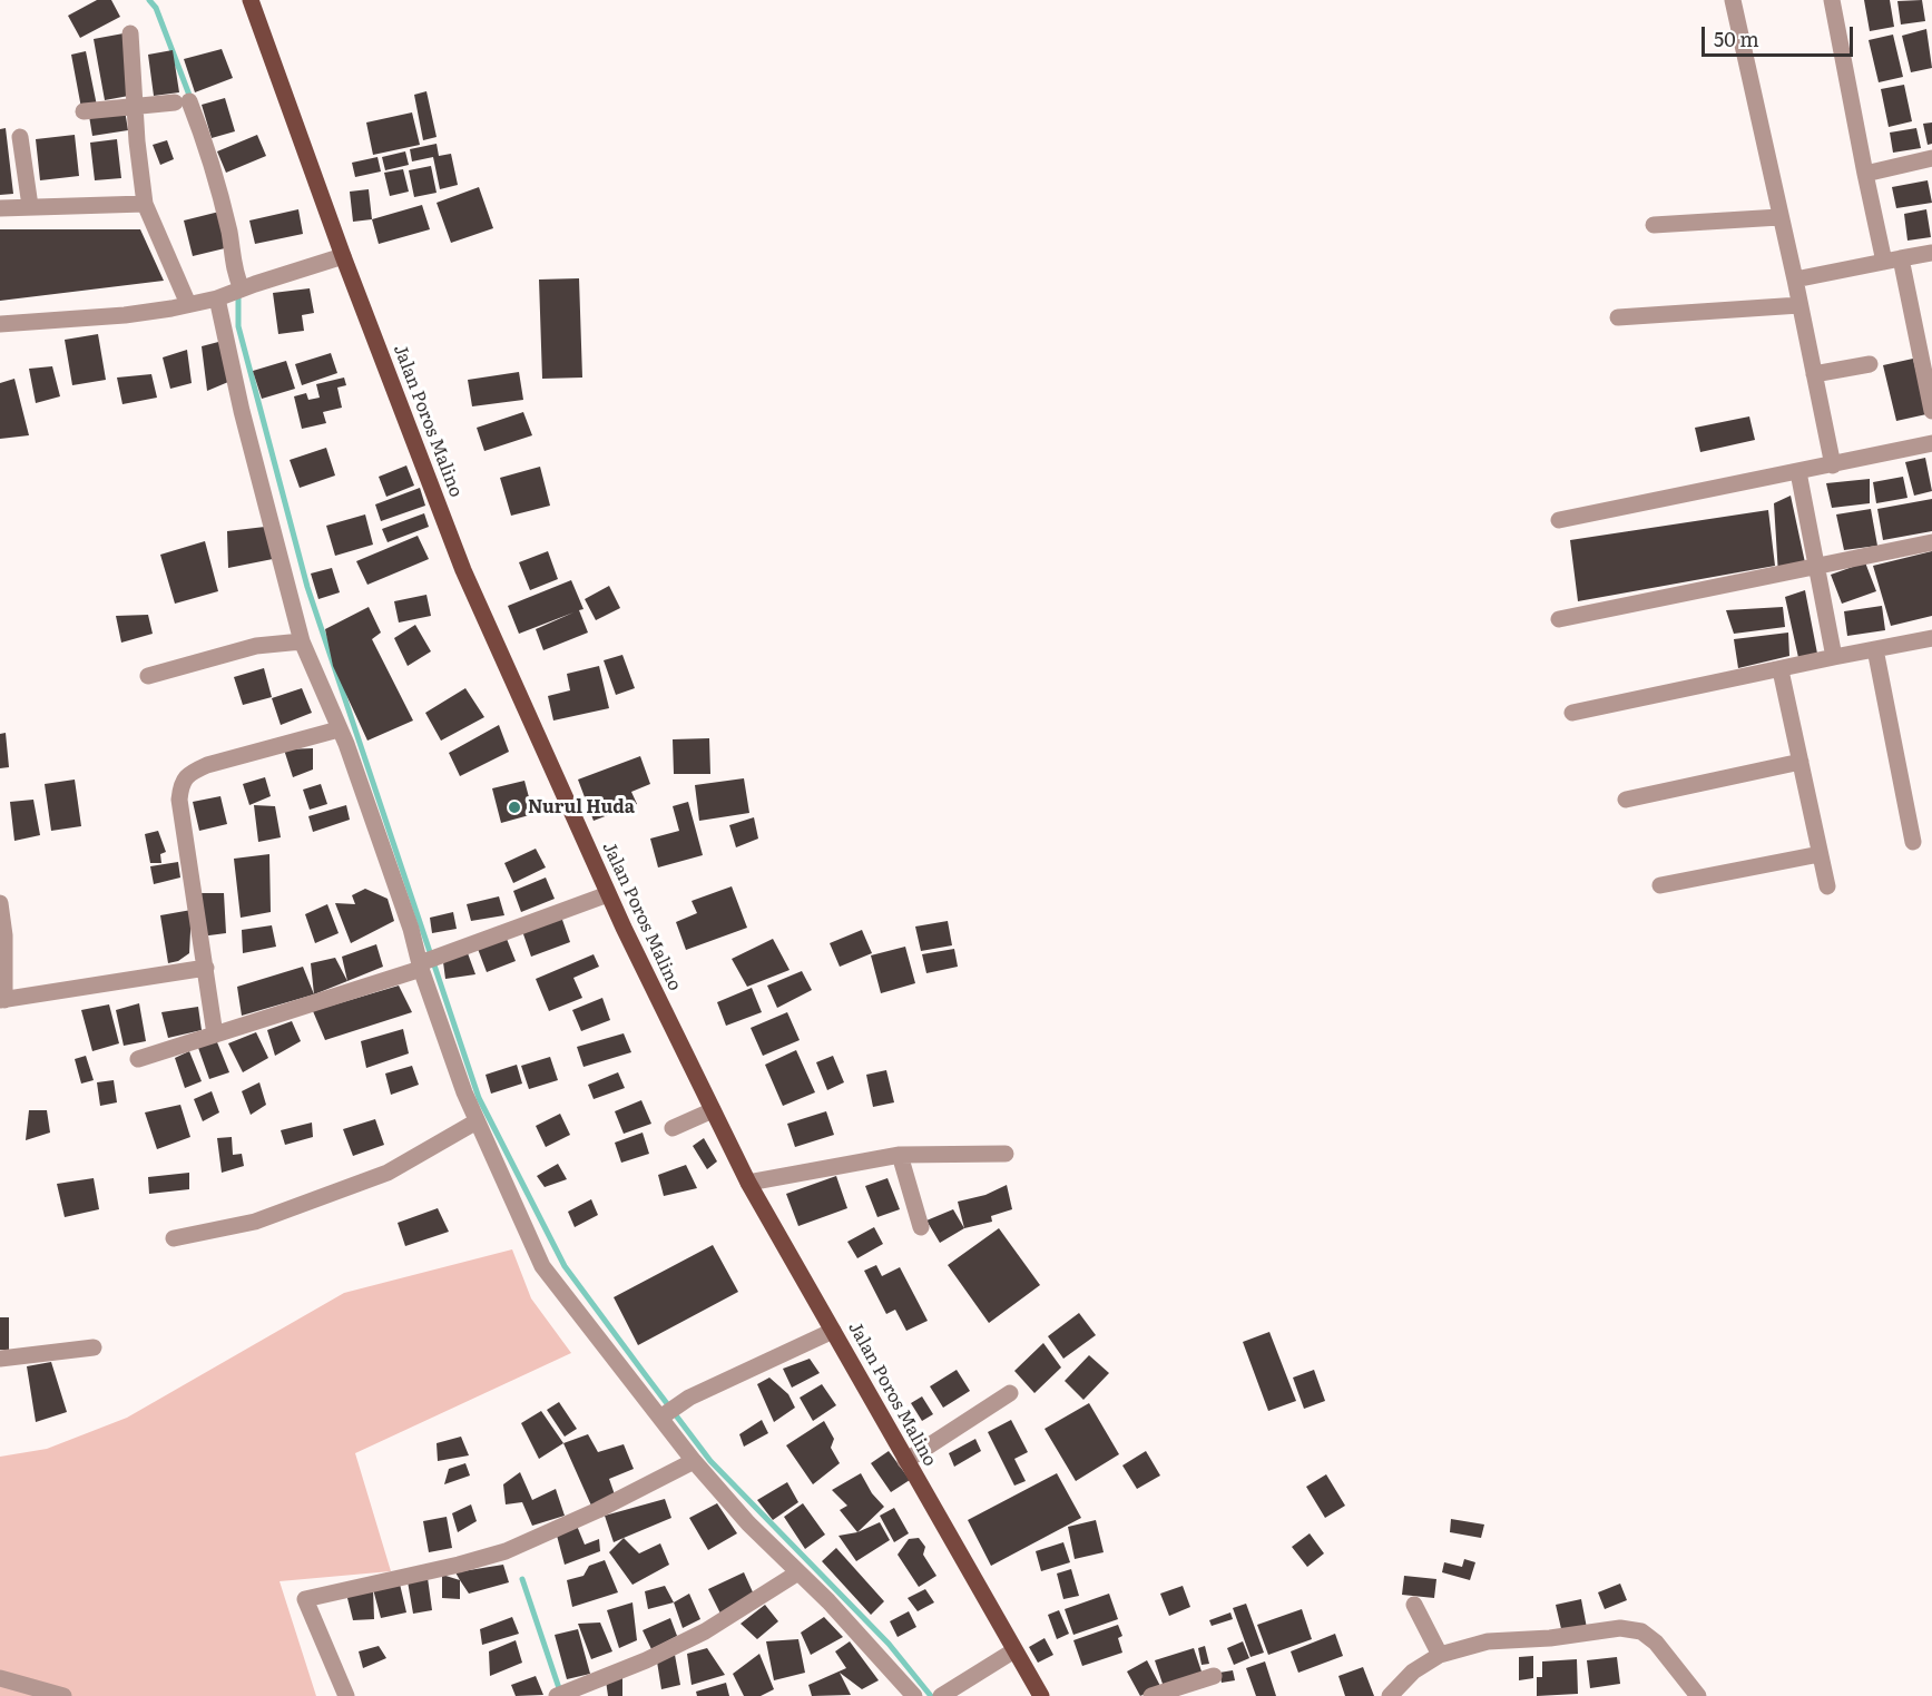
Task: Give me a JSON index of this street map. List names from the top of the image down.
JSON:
{
  "streets": {
    "main road": ["Jalan Poros Malino"]
  },
  "places": ["Nurul Huda"],
  "scale_bar": "50 m"
}
